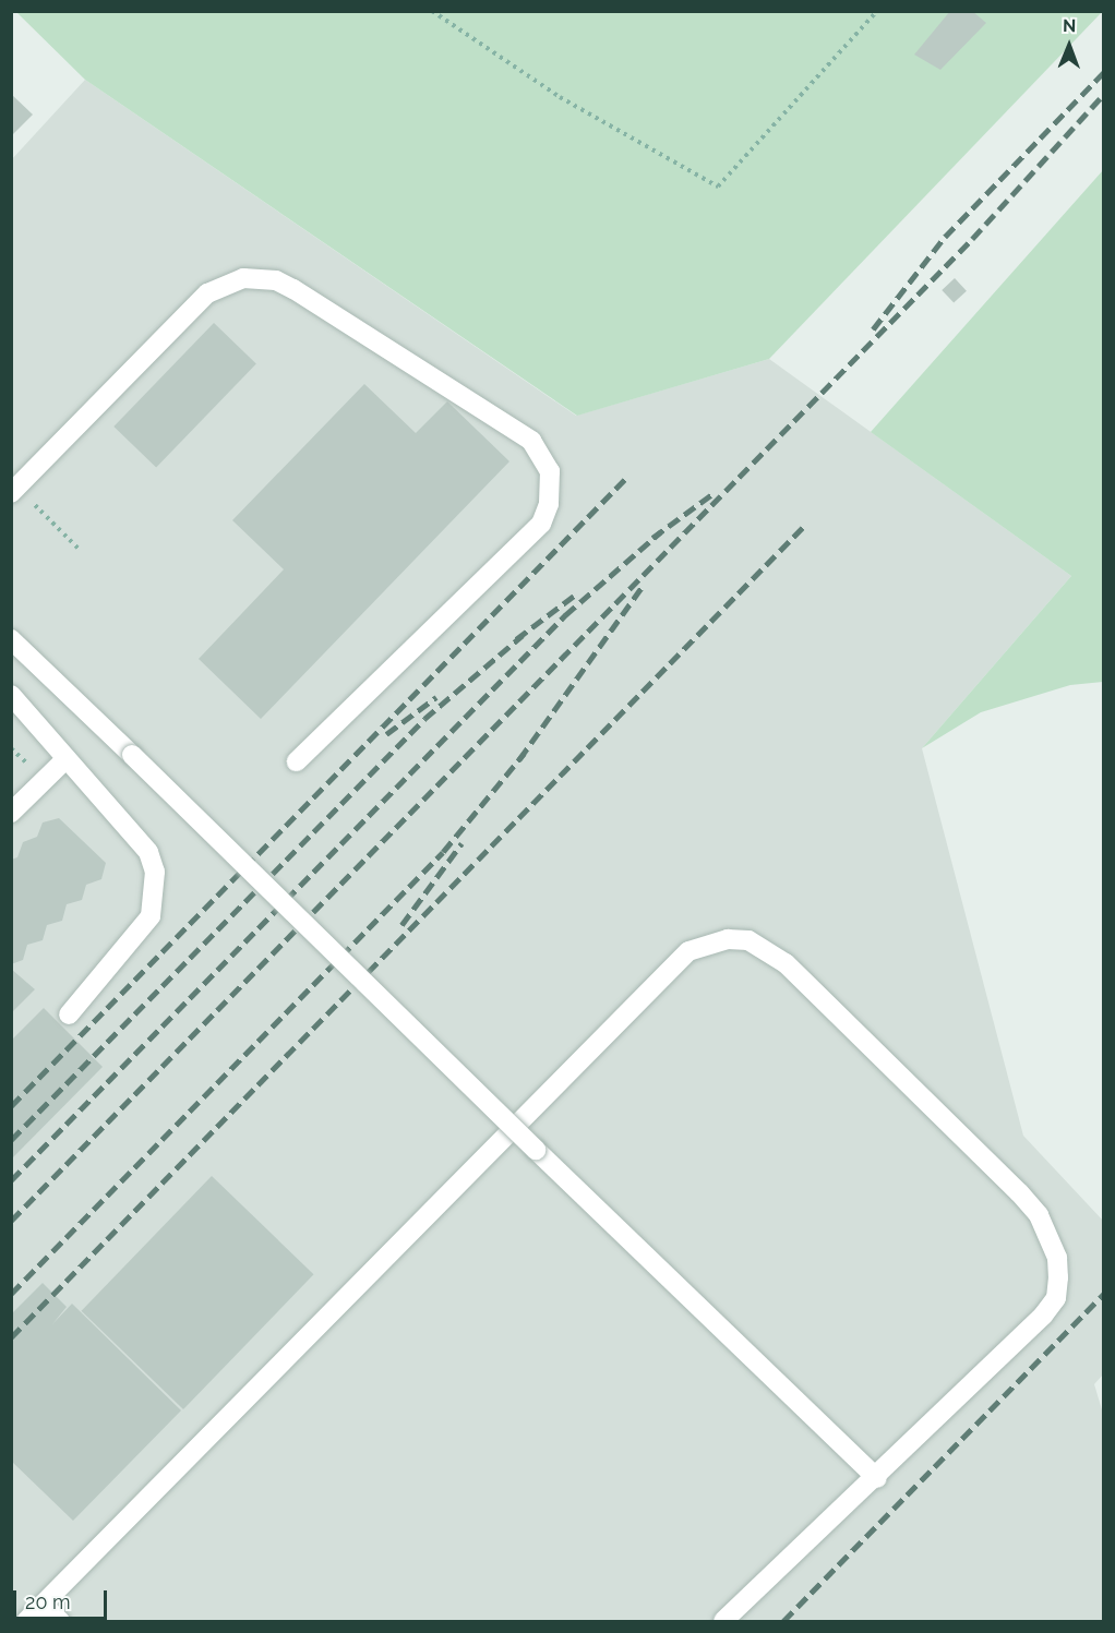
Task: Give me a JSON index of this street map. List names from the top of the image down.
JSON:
{
  "scale_bar": "20 m",
  "north": "top"
}
